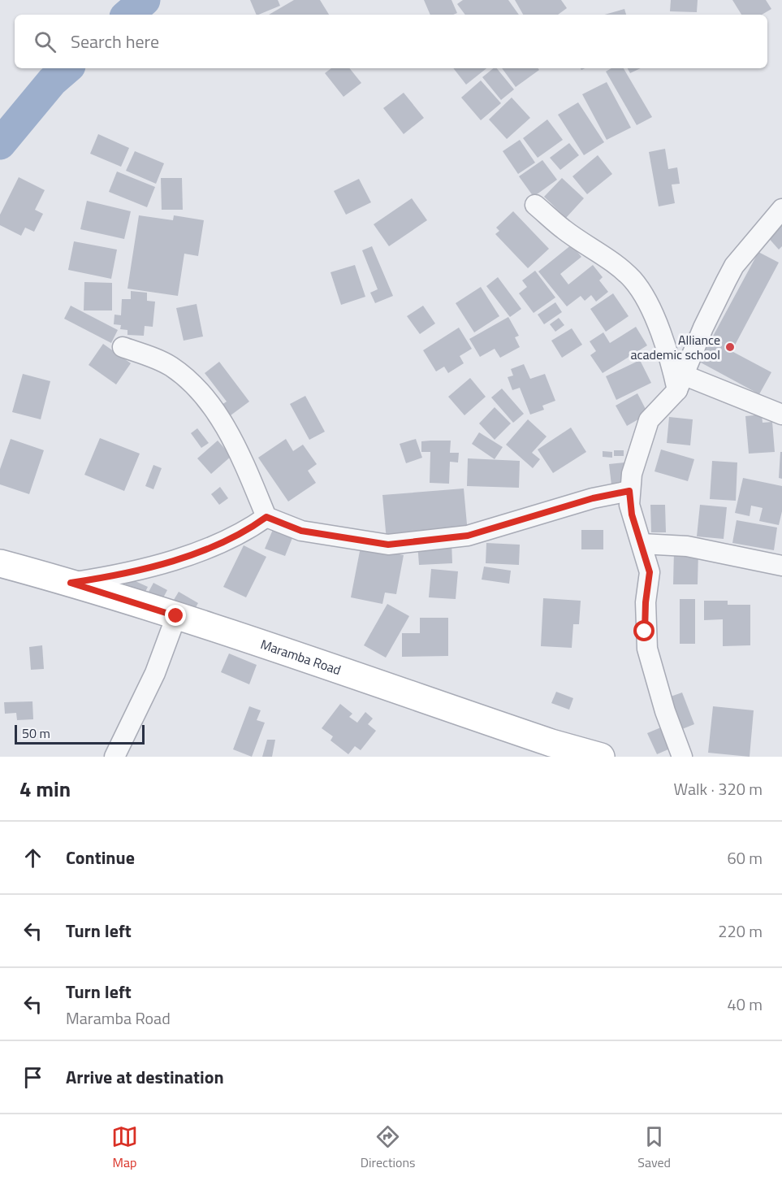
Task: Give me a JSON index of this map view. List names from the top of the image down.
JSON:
{
  "streets": {
    "street": ["Maramba Road"]
  },
  "places": ["Alliance academic school"],
  "scale_bar": "50 m",
  "page": {
    "search": "Search here",
    "scale": "50 m",
    "heading": ["4 min", "Walk · 320 m"],
    "list": [
      ["Continue", "60 m"],
      ["Turn left", "220 m"],
      ["Turn left", "Maramba Road", "40 m"],
      "Arrive at destination"
    ],
    "nav": ["Map", "Directions", "Saved"]
  }
}
